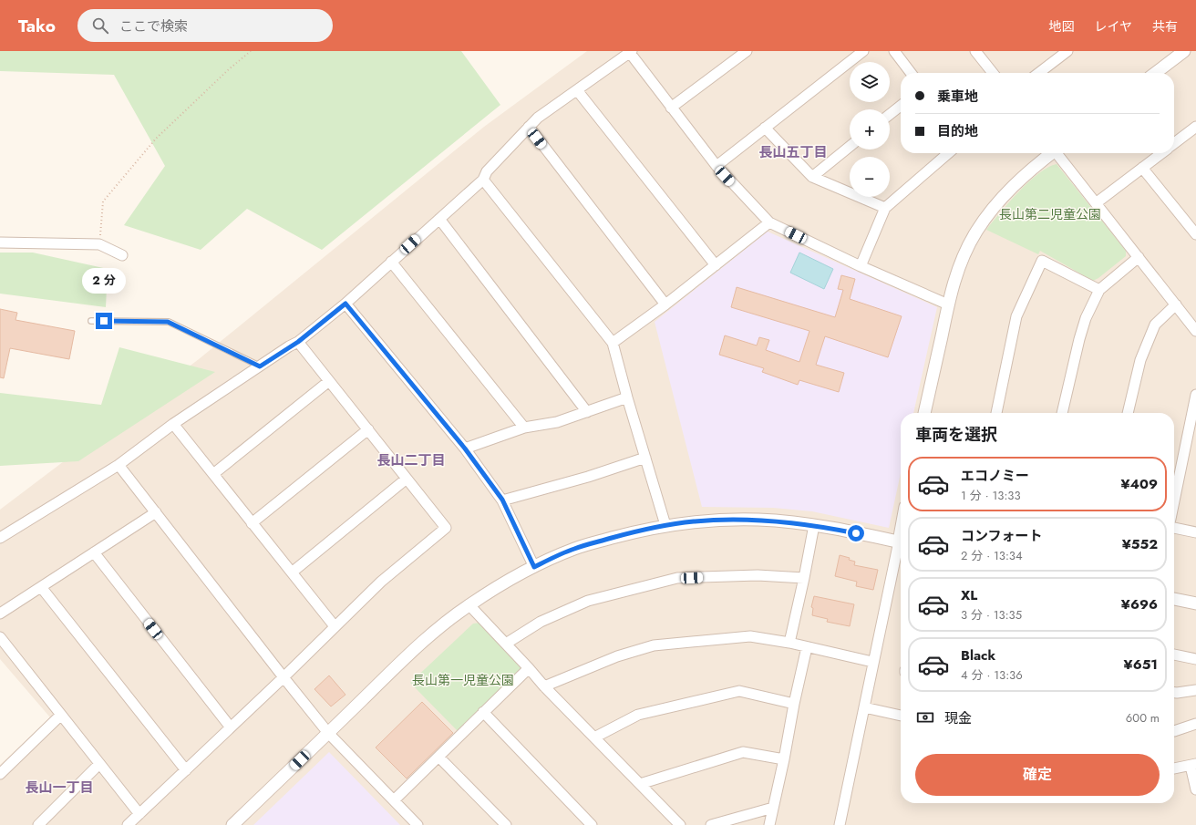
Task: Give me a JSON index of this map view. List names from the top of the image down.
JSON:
{
  "districts": ["長山五丁目", "長山二丁目", "長山一丁目"],
  "parks": ["長山第二児童公園", "長山第一児童公園"],
  "page": {
    "header": "Tako",
    "search": "ここで検索",
    "nav": ["地図", "レイヤ", "共有"],
    "map_buttons": ["+", "−"],
    "banner": ["乗車地", "目的地"],
    "bubble": "2 分",
    "heading": "車両を選択",
    "list": [
      {
        "name": "エコノミー",
        "note": "1 分 · 13:33",
        "value": "¥409"
      },
      {
        "name": "コンフォート",
        "note": "2 分 · 13:34",
        "value": "¥552"
      },
      {
        "name": "XL",
        "note": "3 分 · 13:35",
        "value": "¥696"
      },
      {
        "name": "Black",
        "note": "4 分 · 13:36",
        "value": "¥651"
      }
    ],
    "pay": ["現金", "600 m"],
    "buttons": "確定"
  }
}
